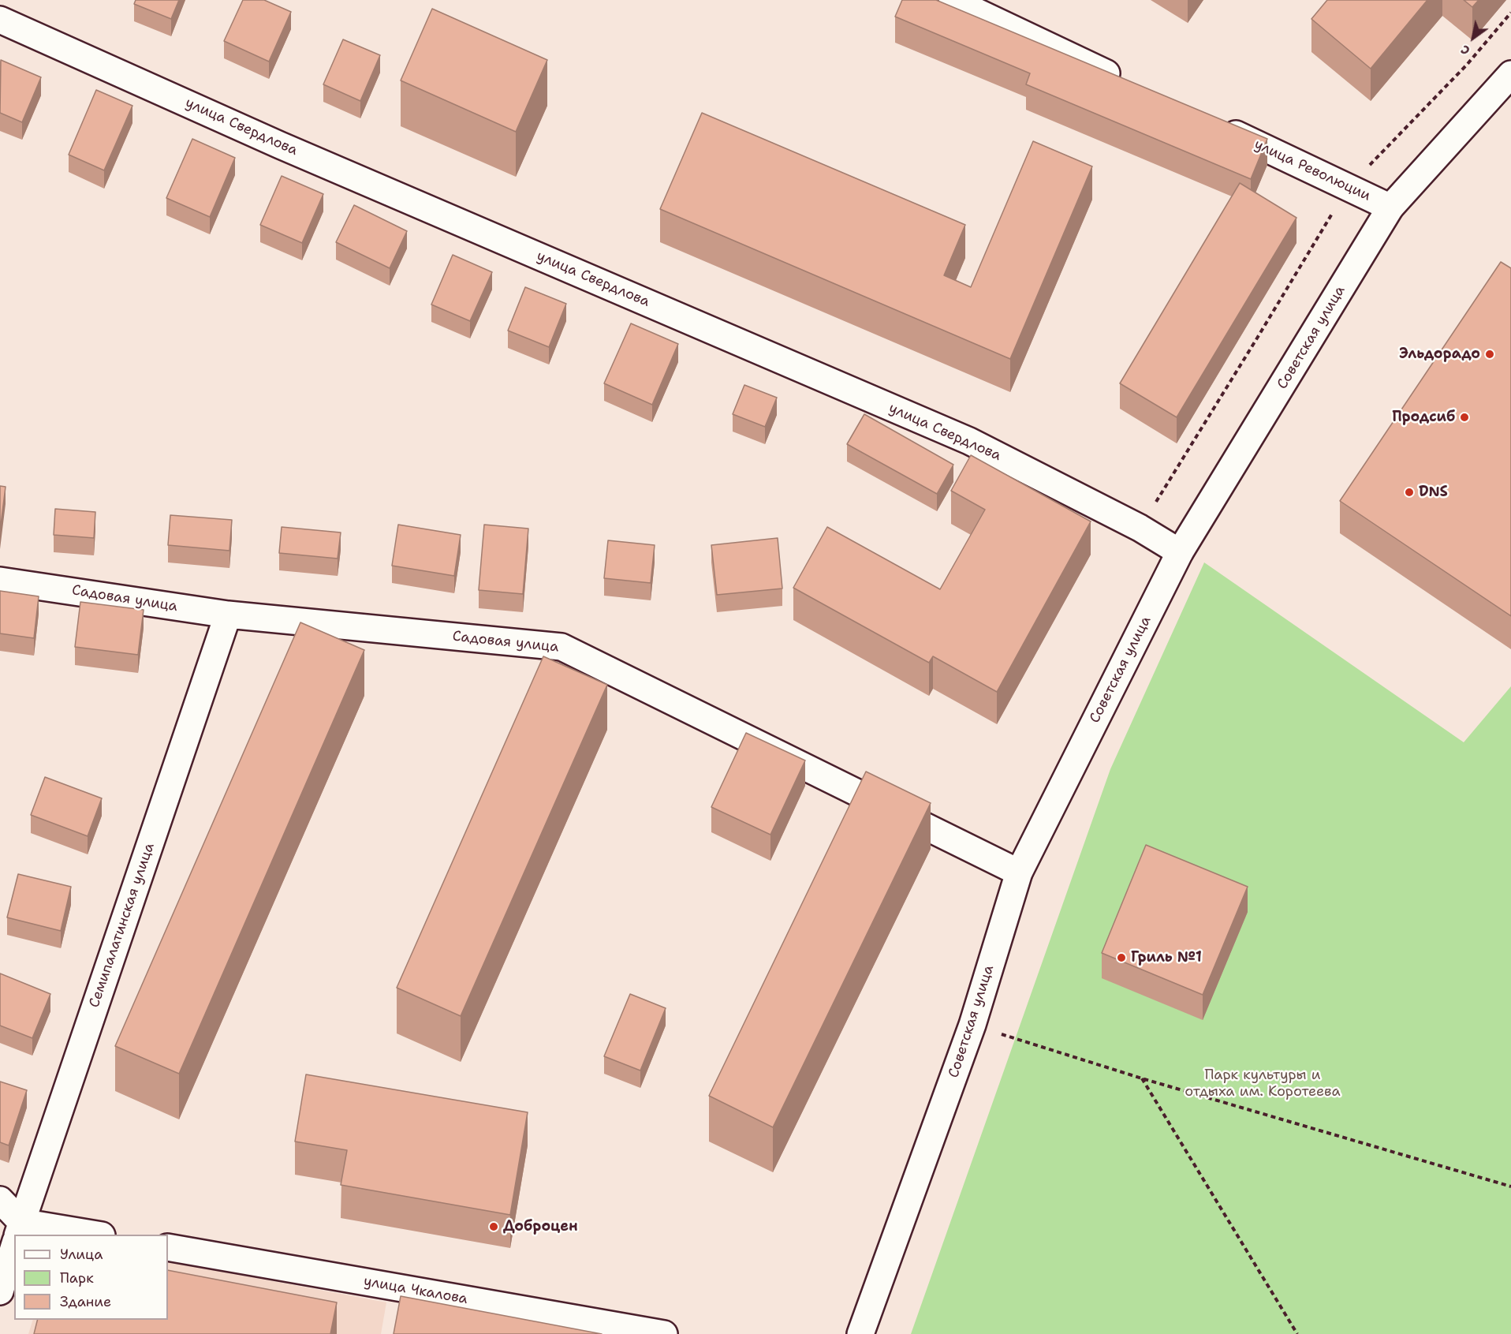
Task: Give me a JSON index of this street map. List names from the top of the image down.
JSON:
{
  "streets": {
    "street": [
      "улица Свердлова",
      "улица Революции",
      "Советская улица",
      "Садовая улица",
      "Семипалатинская улица",
      "улица Чкалова"
    ]
  },
  "crossings": [
    ["улица Свердлова", "Советская улица"],
    ["улица Революции", "Советская улица"],
    ["Советская улица", "Садовая улица"],
    ["Садовая улица", "Семипалатинская улица"]
  ],
  "parks": ["Парк культуры и отдыха им. Коротеева"],
  "places": [
    "Эльдорадо",
    "Продсиб",
    "DNS",
    "Гриль №1",
    "Доброцен"
  ],
  "legend": ["Улица", "Парк", "Здание"],
  "north": "bottom left"
}
